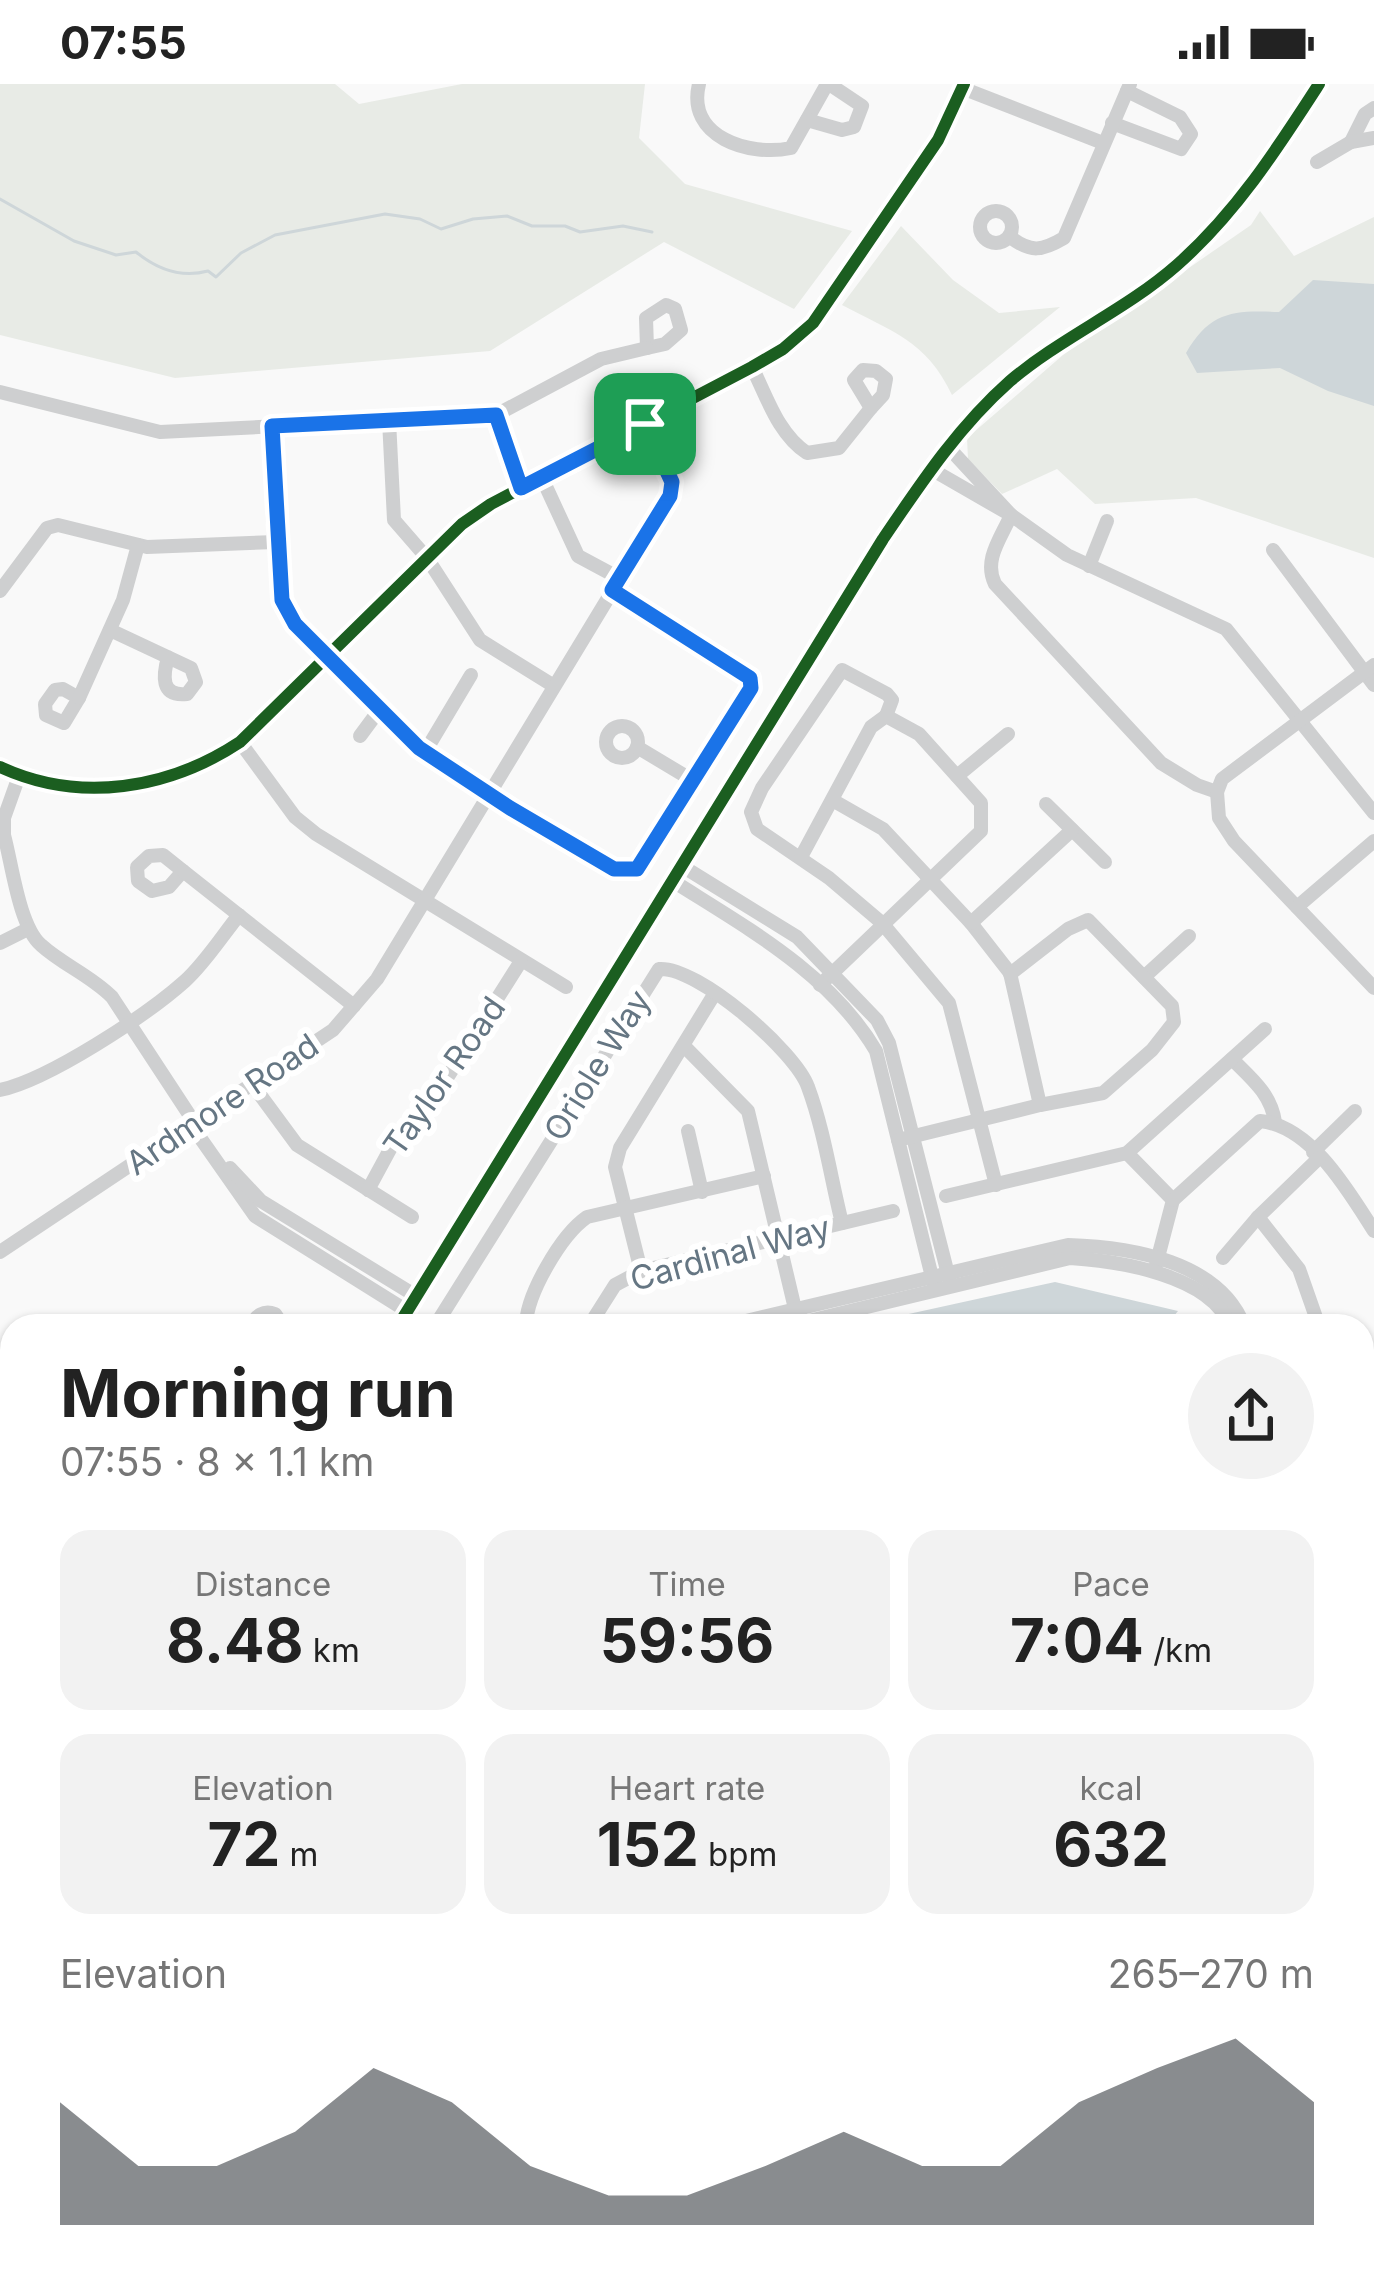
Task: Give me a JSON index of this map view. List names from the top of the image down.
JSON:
{
  "streets": {
    "street": [
      "Oriole Way",
      "Taylor Road",
      "Ardmore Road",
      "Cardinal Way"
    ]
  },
  "crossings": [
    ["Oriole Way", "Cardinal Way"]
  ],
  "page": {
    "status": "07:55",
    "heading": ["Morning run", "07:55 · 8 × 1.1 km"],
    "stats": [
      ["Distance", "8.48 km"],
      ["Time", "59:56"],
      ["Pace", "7:04 /km"],
      ["Elevation", "72 m"],
      ["Heart rate", "152 bpm"],
      ["kcal", "632"]
    ],
    "chart": ["Elevation", "265–270 m"]
  }
}
